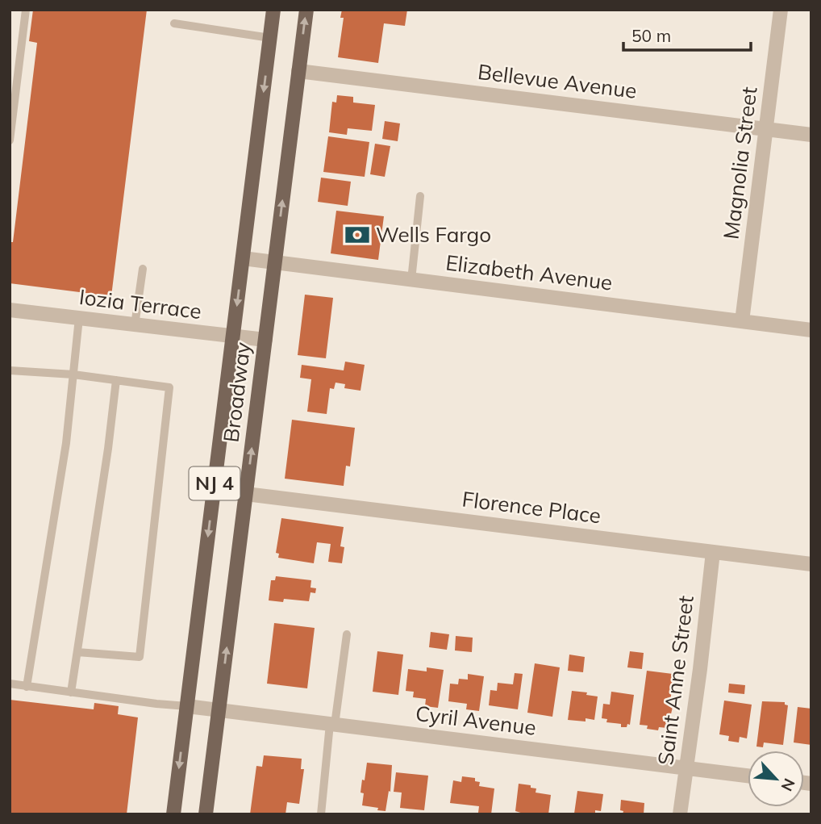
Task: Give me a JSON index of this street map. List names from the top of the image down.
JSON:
{
  "streets": {
    "main road": ["Broadway", "NJ 4"],
    "street": [
      "Bellevue Avenue",
      "Magnolia Street",
      "Elizabeth Avenue",
      "Iozia Terrace",
      "Florence Place",
      "Saint Anne Street",
      "Cyril Avenue"
    ]
  },
  "crossings": [
    ["Bellevue Avenue", "Magnolia Street"],
    ["Bellevue Avenue", "Broadway"],
    ["Magnolia Street", "Elizabeth Avenue"],
    ["Elizabeth Avenue", "Broadway"],
    ["Iozia Terrace", "Broadway"],
    ["Broadway", "Florence Place"],
    ["Broadway", "Cyril Avenue"],
    ["Florence Place", "Saint Anne Street"],
    ["Saint Anne Street", "Cyril Avenue"]
  ],
  "places": {
    "bank": ["Wells Fargo"]
  },
  "scale_bar": "50 m",
  "north": "bottom right"
}
